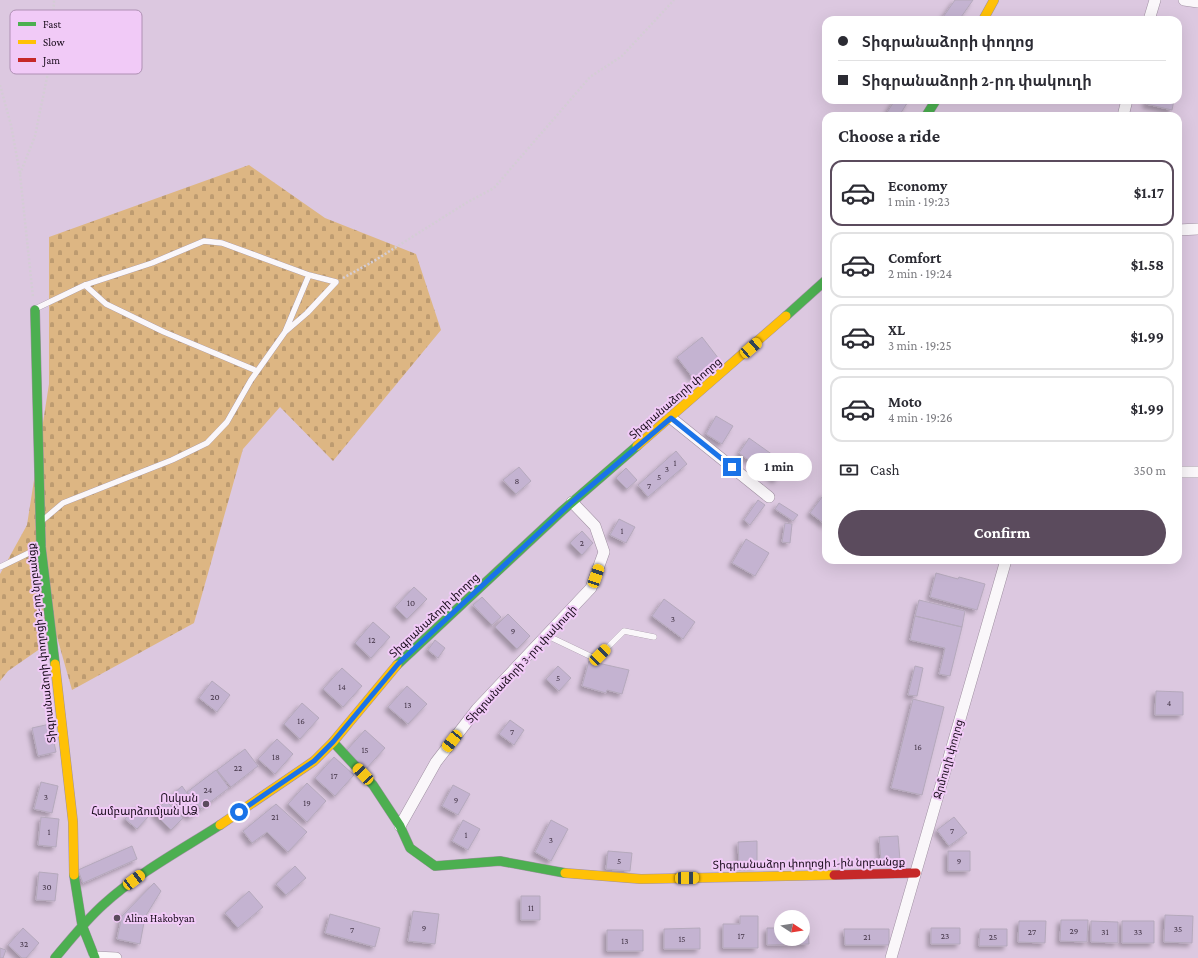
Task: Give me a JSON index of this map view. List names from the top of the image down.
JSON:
{
  "streets": {
    "street": [
      "Տիգրանաձորի փողոց",
      "Տիգրանաձորի փողոցի 2-րդ նրբանցք",
      "Տիգրանաձորի 3-րդ փակուղի",
      "Ջրմուղի փողոց",
      "Տիգրանաձոր փողոցի 1-ին նրբանցք"
    ]
  },
  "crossings": [
    ["Տիգրանաձորի փողոց", "Տիգրանաձորի փողոցի 2-րդ նրբանցք"],
    ["Տիգրանաձորի փողոց", "Տիգրանաձորի 3-րդ փակուղի"],
    ["Տիգրանաձորի փողոց", "Տիգրանաձոր փողոցի 1-ին նրբանցք"],
    ["Տիգրանաձորի 3-րդ փակուղի", "Տիգրանաձոր փողոցի 1-ին նրբանցք"],
    ["Ջրմուղի փողոց", "Տիգրանաձոր փողոցի 1-ին նրբանցք"]
  ],
  "places": ["Ոսկան Համբարձումյան ԱՁ", "Alina Hakobyan"],
  "house_numbers": [
    "1",
    "3",
    "5",
    "8",
    "7",
    "1",
    "2",
    "10",
    "3",
    "9",
    "12",
    "5",
    "14",
    "20",
    "4",
    "13",
    "16",
    "7",
    "16",
    "15",
    "18",
    "22",
    "17",
    "24",
    "3",
    "9",
    "19",
    "21",
    "7",
    "1",
    "1",
    "3",
    "5",
    "9",
    "30",
    "11",
    "9",
    "35",
    "7",
    "29",
    "27",
    "31",
    "33",
    "17",
    "23",
    "21",
    "25",
    "15",
    "13",
    "32"
  ],
  "legend": ["Fast", "Slow", "Jam"],
  "north": "right",
  "page": {
    "banner": ["Տիգրանաձորի փողոց", "Տիգրանաձորի 2-րդ փակուղի"],
    "heading": "Choose a ride",
    "list": [
      {
        "name": "Economy",
        "note": "1 min · 19:23",
        "value": "$1.17"
      },
      {
        "name": "Comfort",
        "note": "2 min · 19:24",
        "value": "$1.58"
      },
      {
        "name": "XL",
        "note": "3 min · 19:25",
        "value": "$1.99"
      },
      {
        "name": "Moto",
        "note": "4 min · 19:26",
        "value": "$1.99"
      }
    ],
    "pay": ["Cash", "350 m"],
    "bubble": "1 min",
    "buttons": "Confirm"
  }
}
